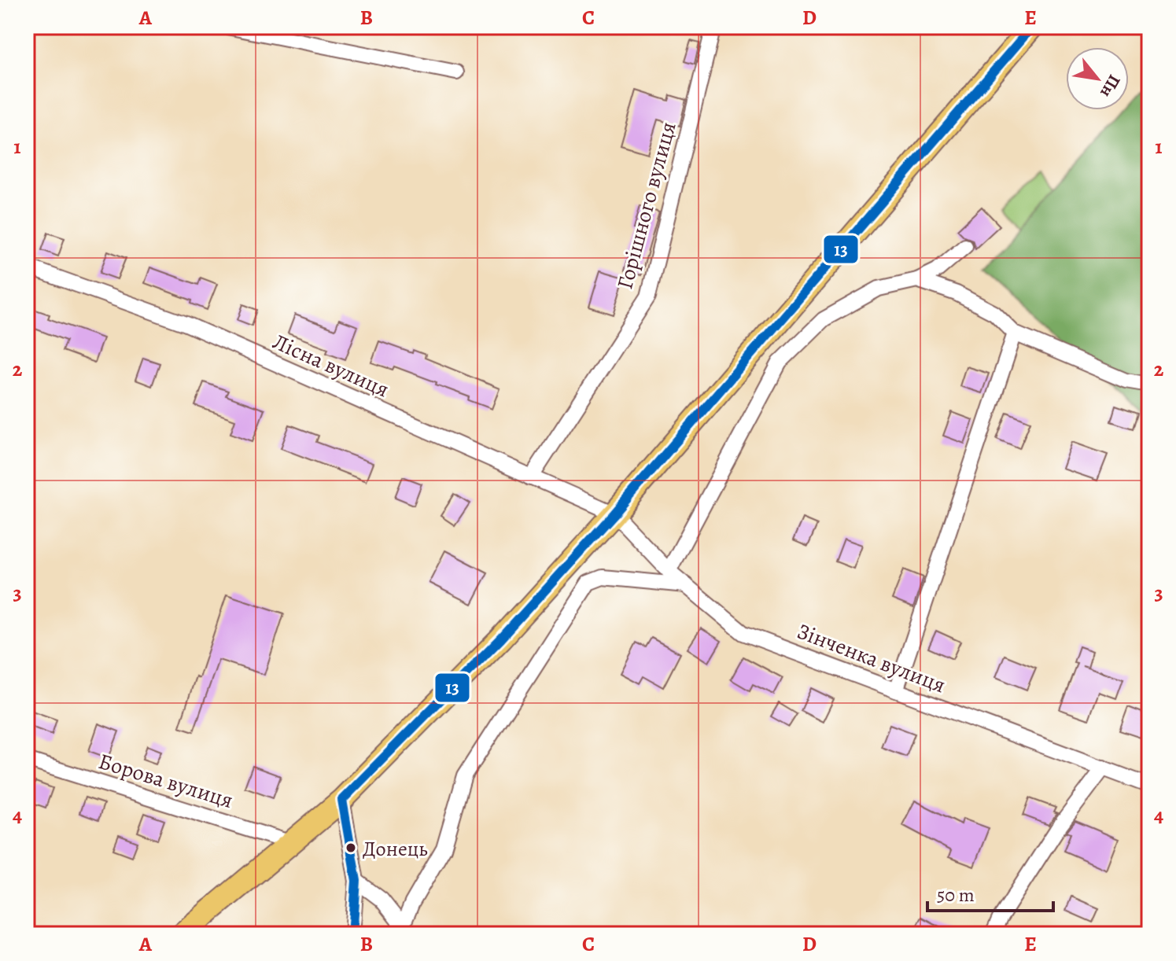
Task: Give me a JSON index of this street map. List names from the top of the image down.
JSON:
{
  "streets": {
    "street": [
      "Горішного вулиця",
      "Лісна вулиця",
      "Зінченка вулиця",
      "Борова вулиця"
    ]
  },
  "crossings": [
    ["Горішного вулиця", "Лісна вулиця"],
    ["Лісна вулиця", "Зінченка вулиця"]
  ],
  "places": ["Донець"],
  "lines": ["transit line 13"],
  "scale_bar": "50 m",
  "north": "bottom right",
  "grid": {
    "columns": [
      "A",
      "B",
      "C",
      "D",
      "E"
    ],
    "rows": [
      "1",
      "2",
      "3",
      "4"
    ]
  }
}
